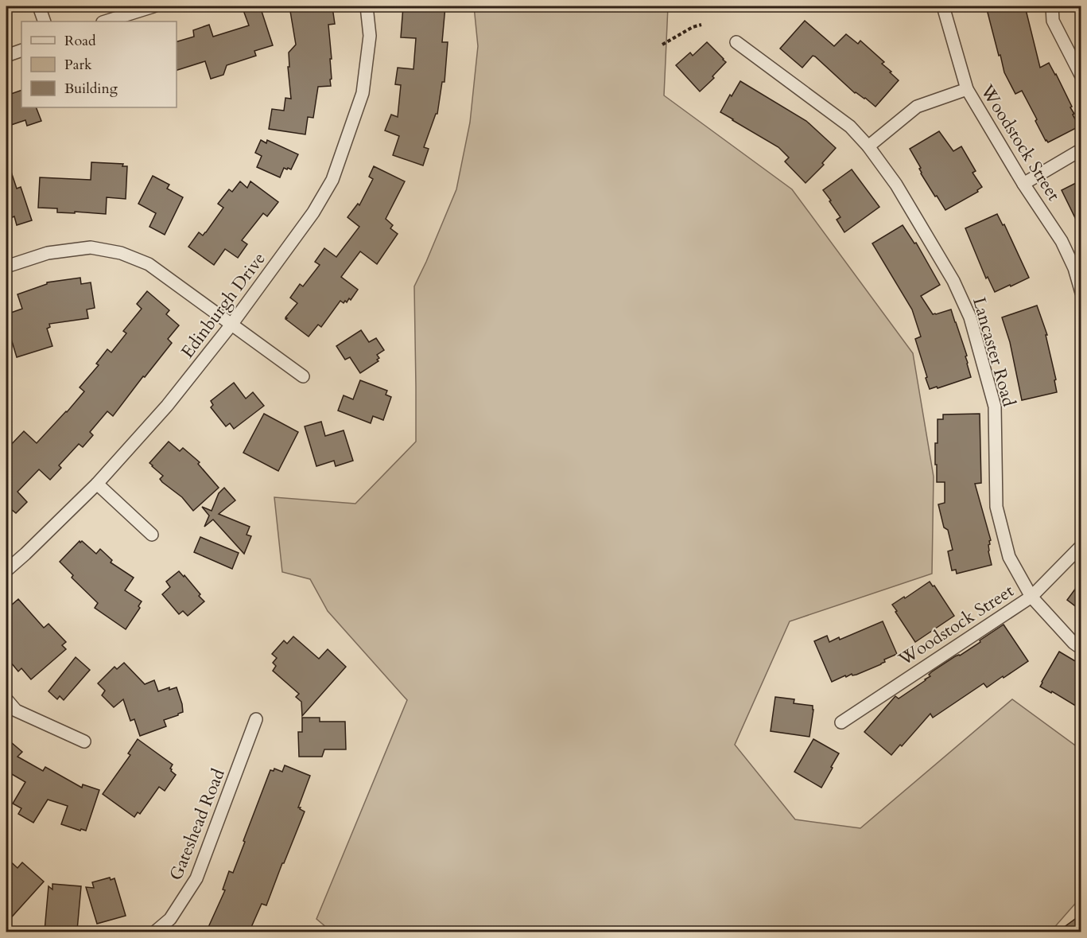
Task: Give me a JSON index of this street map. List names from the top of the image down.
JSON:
{
  "streets": {
    "street": [
      "Woodstock Street",
      "Edinburgh Drive",
      "Lancaster Road",
      "Gateshead Road"
    ]
  },
  "crossings": [
    ["Woodstock Street", "Lancaster Road"]
  ],
  "legend": ["Road", "Park", "Building"]
}
